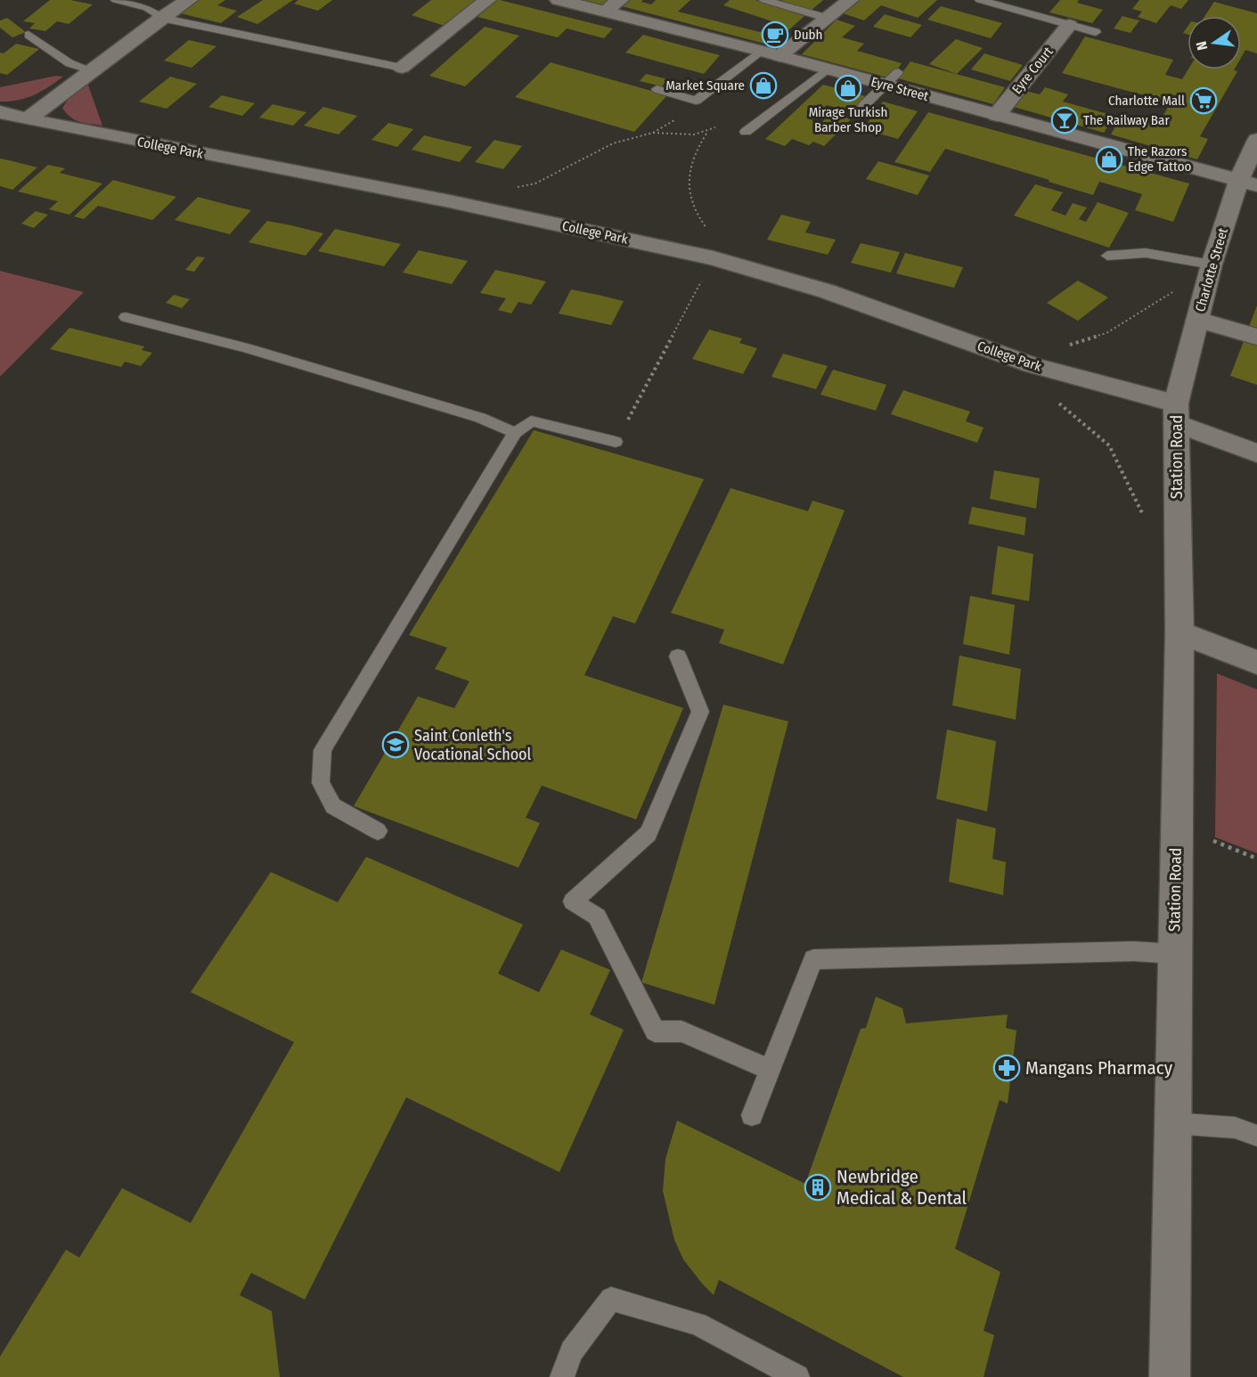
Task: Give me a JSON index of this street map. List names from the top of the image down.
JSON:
{
  "streets": {
    "street": [
      "Eyre Court",
      "Eyre Street",
      "College Park",
      "Charlotte Street",
      "Station Road"
    ]
  },
  "crossings": [
    ["Eyre Court", "Eyre Street"],
    ["Eyre Street", "Charlotte Street"],
    ["College Park", "Charlotte Street"],
    ["College Park", "Station Road"],
    ["Charlotte Street", "Station Road"]
  ],
  "places": {
    "cafe": ["Dubh"],
    "shop": ["Market Square", "Mirage Turkish Barber Shop", "The Razors Edge Tattoo"],
    "supermarket": ["Charlotte Mall"],
    "bar": ["The Railway Bar"],
    "school or university": ["Saint Conleth's Vocational School"],
    "pharmacy": ["Mangans Pharmacy"],
    "building": ["Newbridge Medical & Dental"]
  },
  "north": "left"
}
